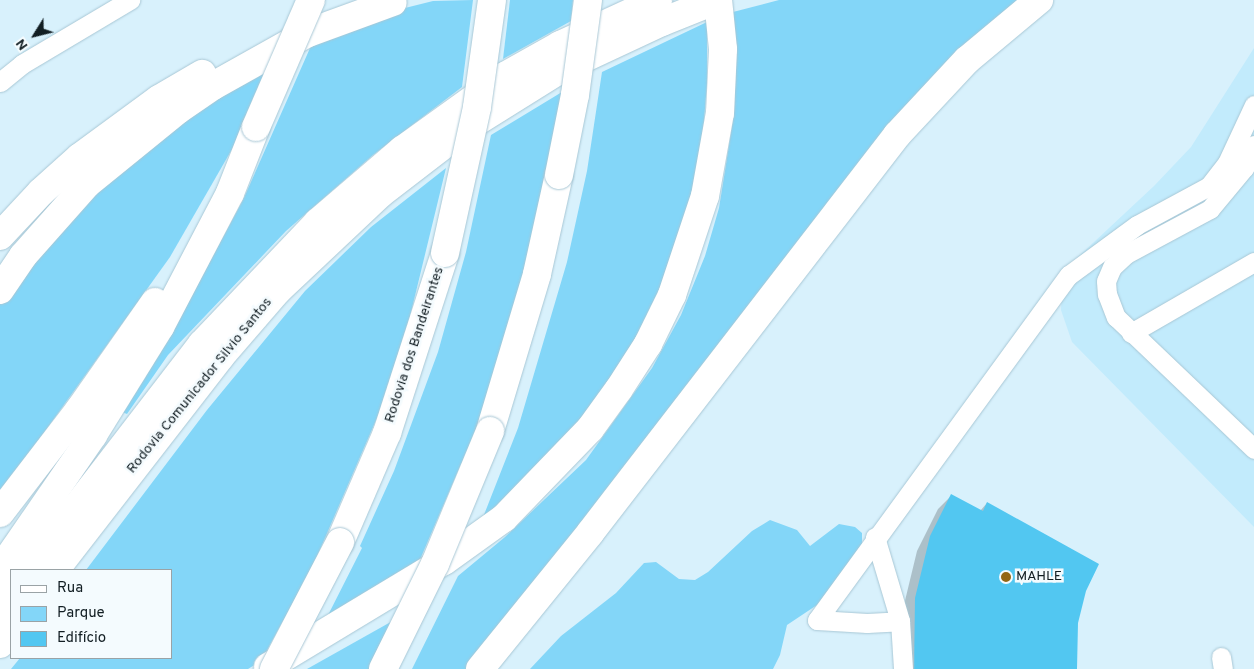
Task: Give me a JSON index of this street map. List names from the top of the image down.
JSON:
{
  "streets": {
    "highway": ["Rodovia dos Bandeirantes", "Rodovia Comunicador Silvio Santos"]
  },
  "places": ["MAHLE"],
  "legend": ["Rua", "Parque", "Edifício"],
  "north": "bottom left"
}
